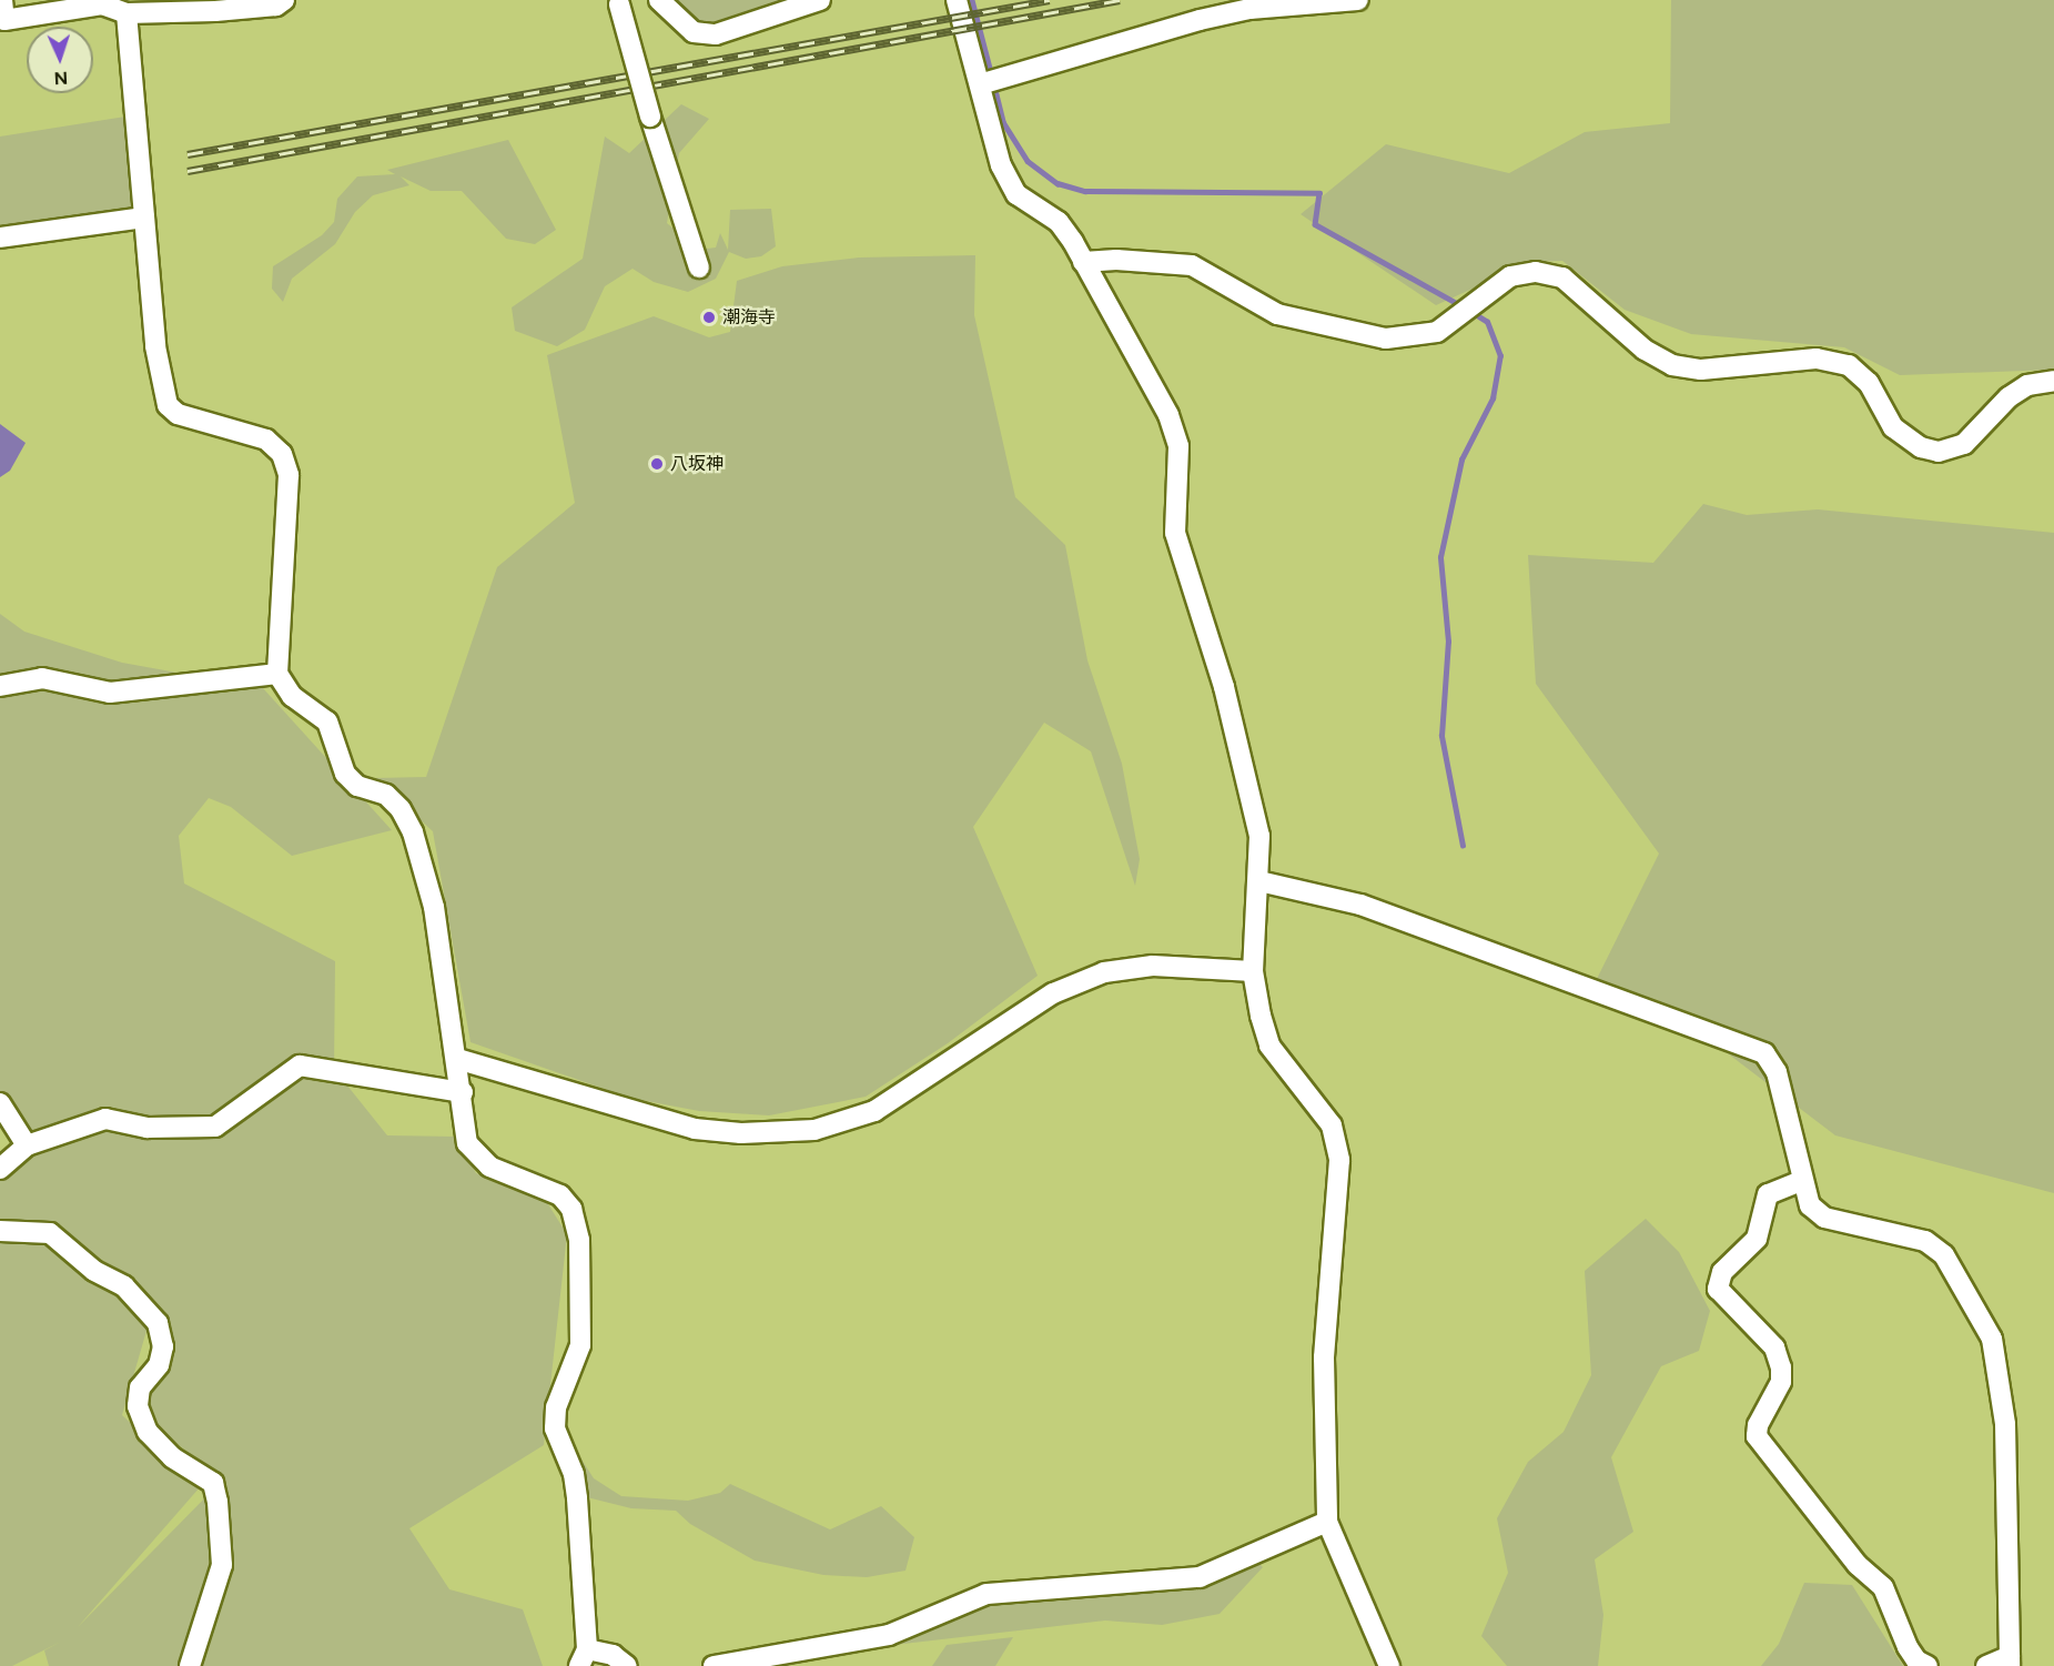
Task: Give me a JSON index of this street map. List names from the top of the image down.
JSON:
{
  "places": ["潮海寺", "八坂神"],
  "north": "bottom"
}
